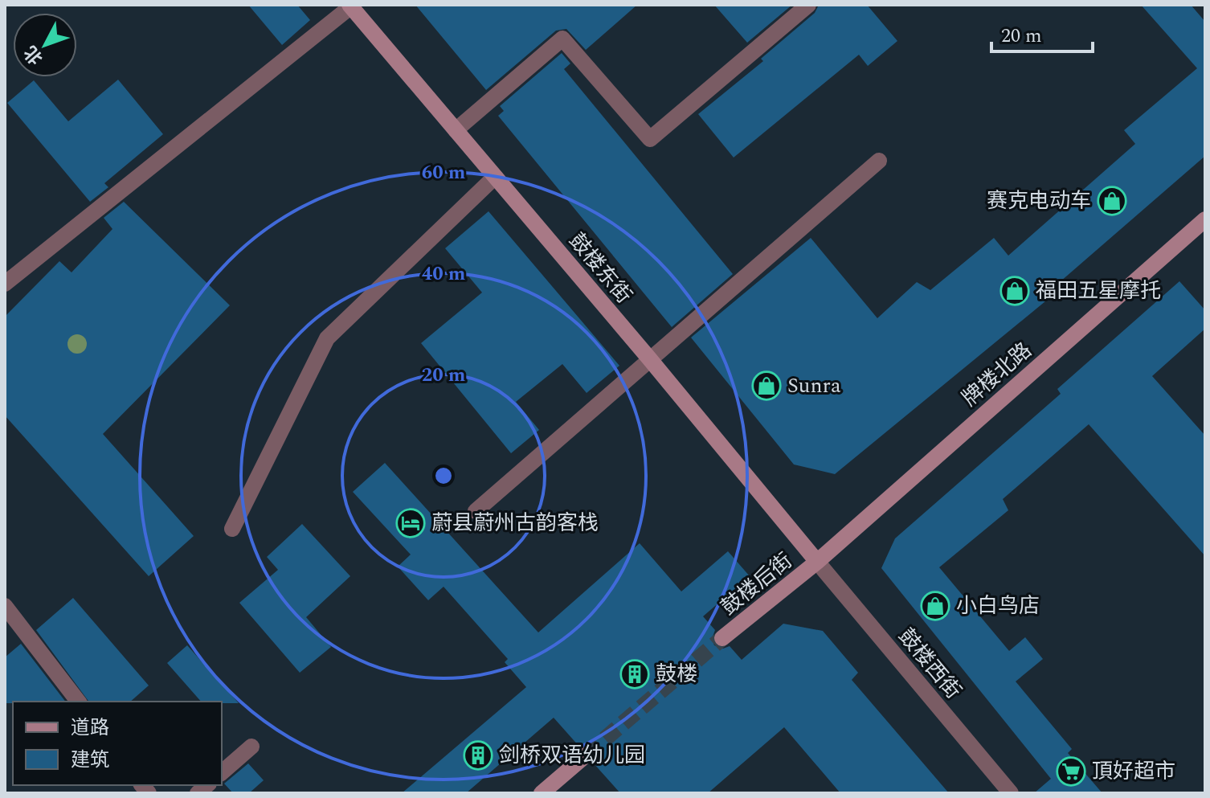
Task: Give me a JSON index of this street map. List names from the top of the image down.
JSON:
{
  "streets": {
    "main road": ["鼓楼东街", "牌楼北路", "鼓楼后街"],
    "street": ["鼓楼西街"]
  },
  "crossings": [
    ["鼓楼东街", "牌楼北路"],
    ["鼓楼东街", "鼓楼后街"],
    ["鼓楼东街", "鼓楼西街"],
    ["牌楼北路", "鼓楼后街"],
    ["牌楼北路", "鼓楼西街"],
    ["鼓楼后街", "鼓楼西街"]
  ],
  "places": {
    "shop": [
      "赛克电动车",
      "福田五星摩托",
      "Sunra",
      "小白鸟店"
    ],
    "hotel": ["蔚县蔚州古韵客栈"],
    "building": ["鼓楼", "剑桥双语幼儿园"],
    "supermarket": ["頂好超市"]
  },
  "legend": ["道路", "建筑"],
  "scale_bar": "20 m",
  "north": "bottom left",
  "rings": ["60 m", "40 m", "20 m"]
}
